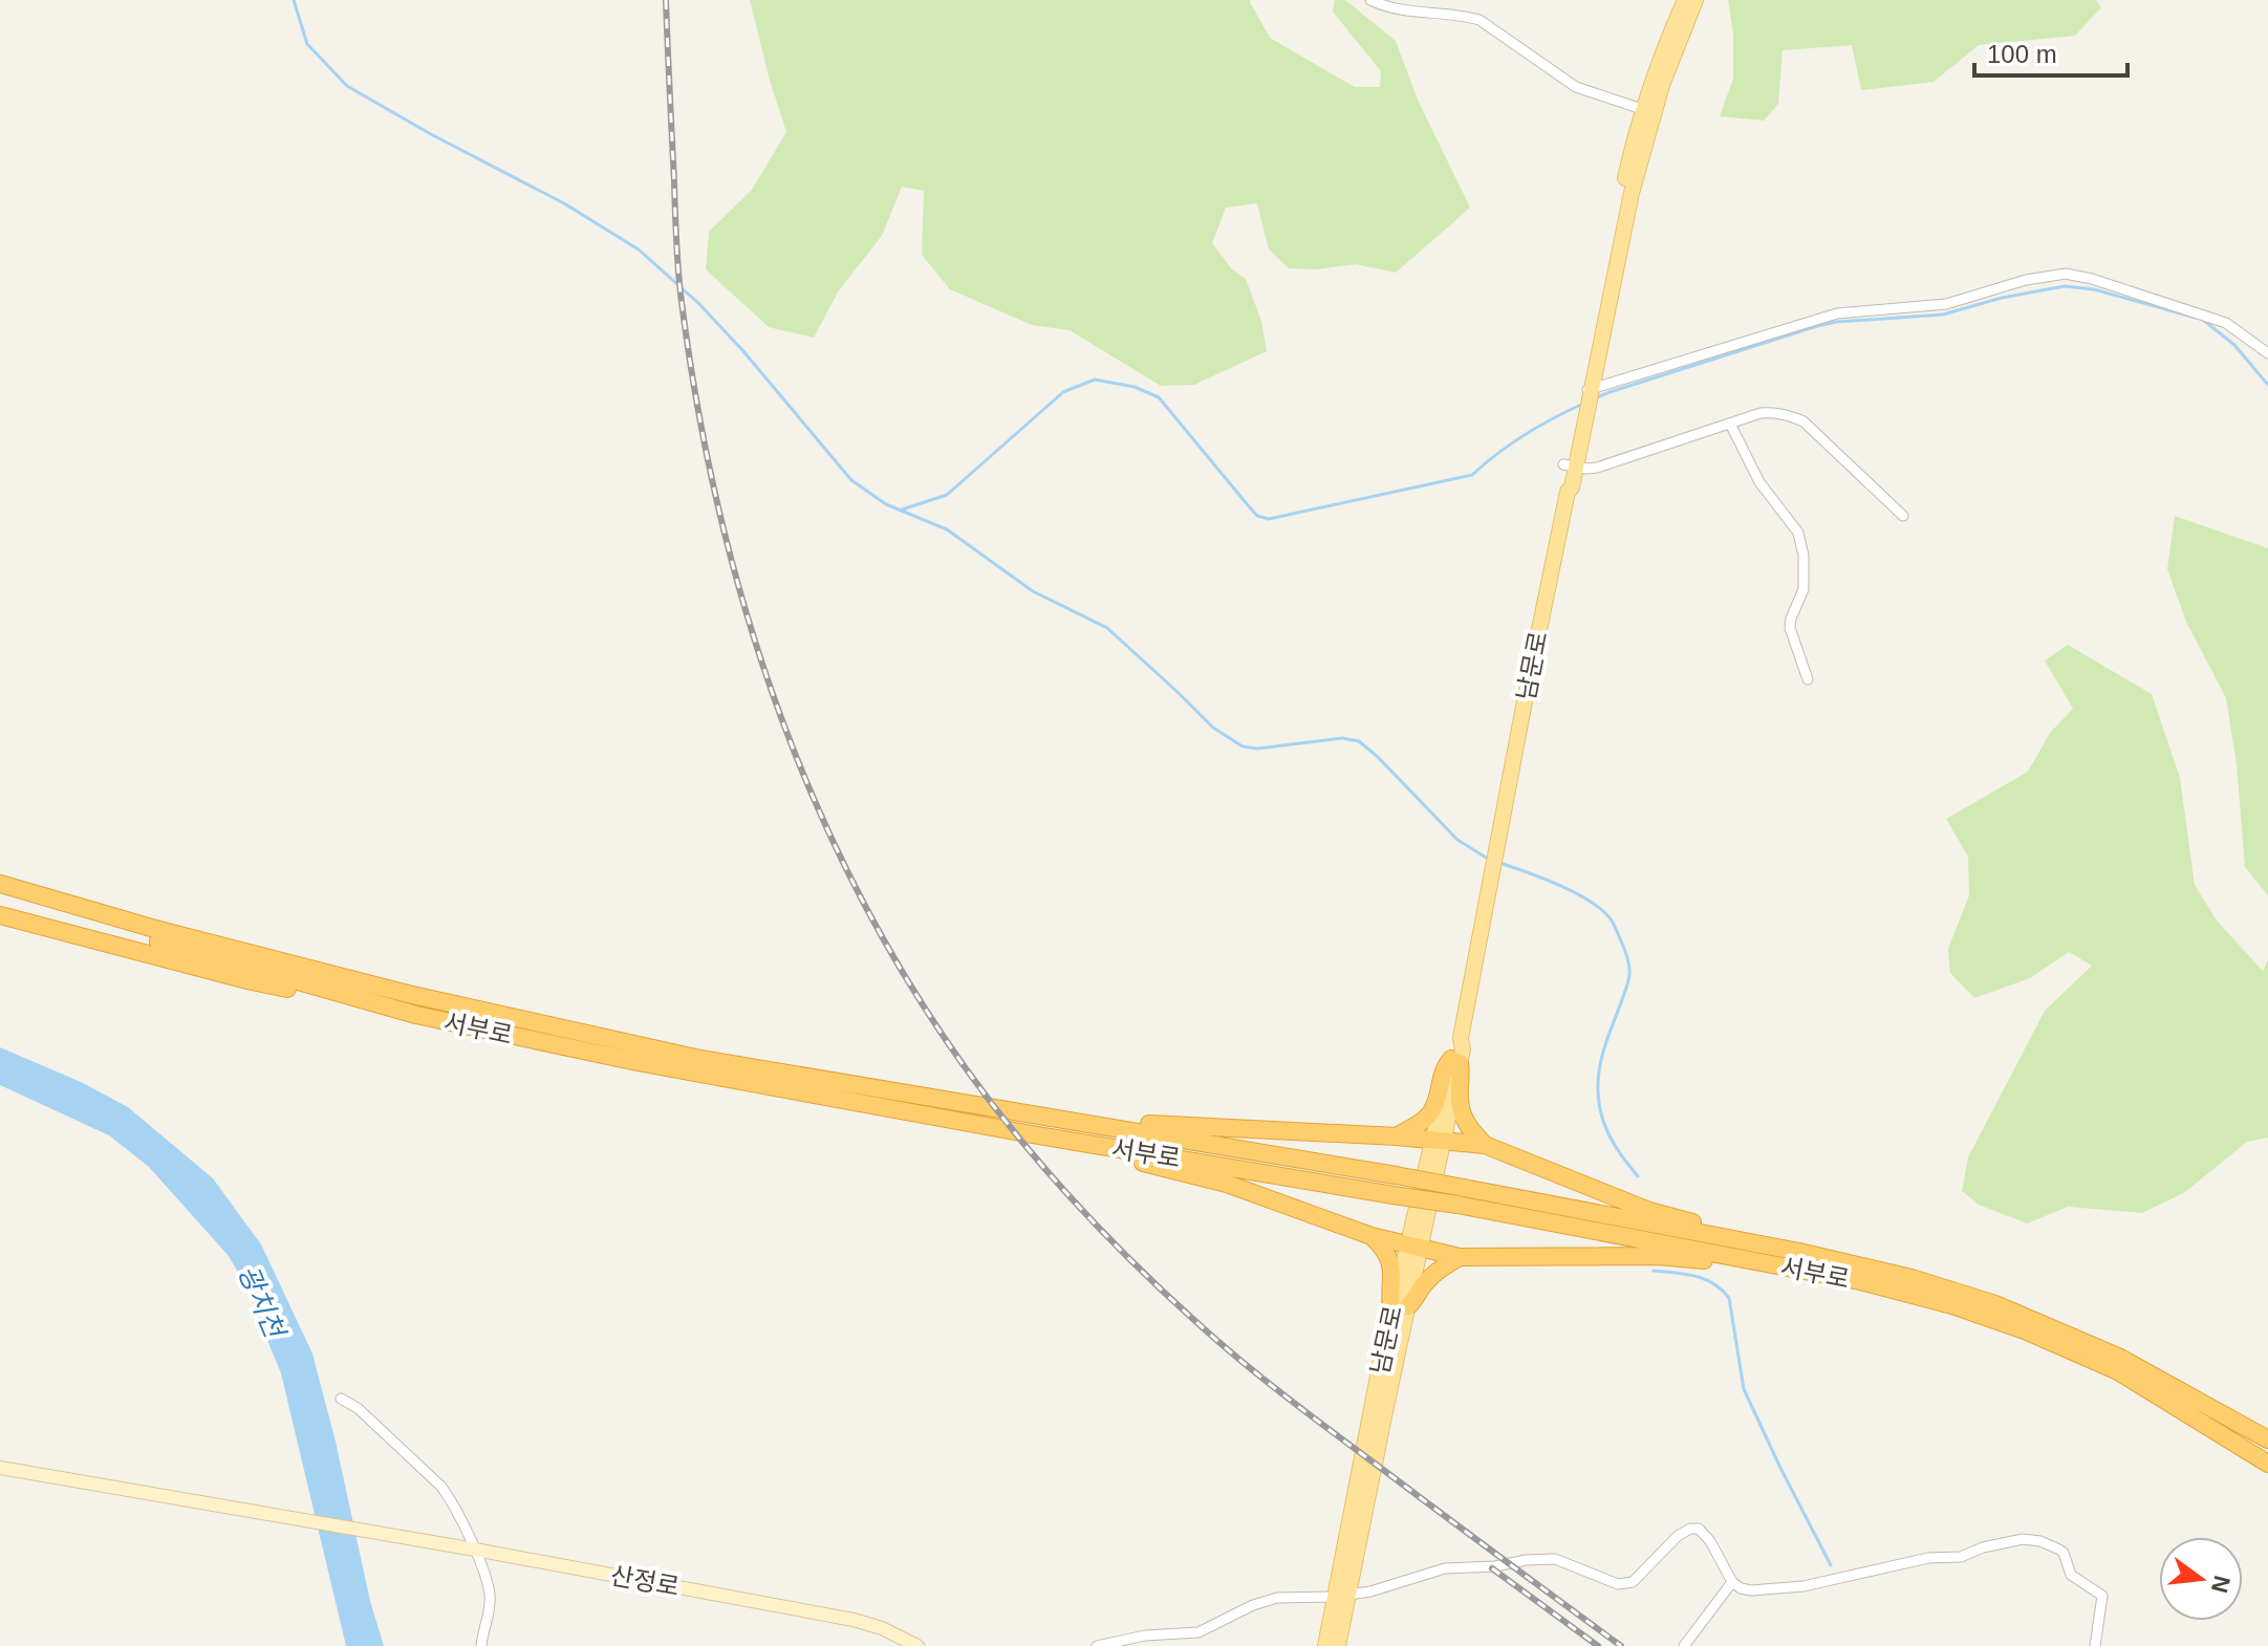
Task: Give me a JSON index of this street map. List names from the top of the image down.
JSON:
{
  "streets": {
    "highway": ["서부로"],
    "main road": ["남문로"],
    "street": ["산정로"]
  },
  "water": ["광치천"],
  "scale_bar": "100 m",
  "north": "right"
}
